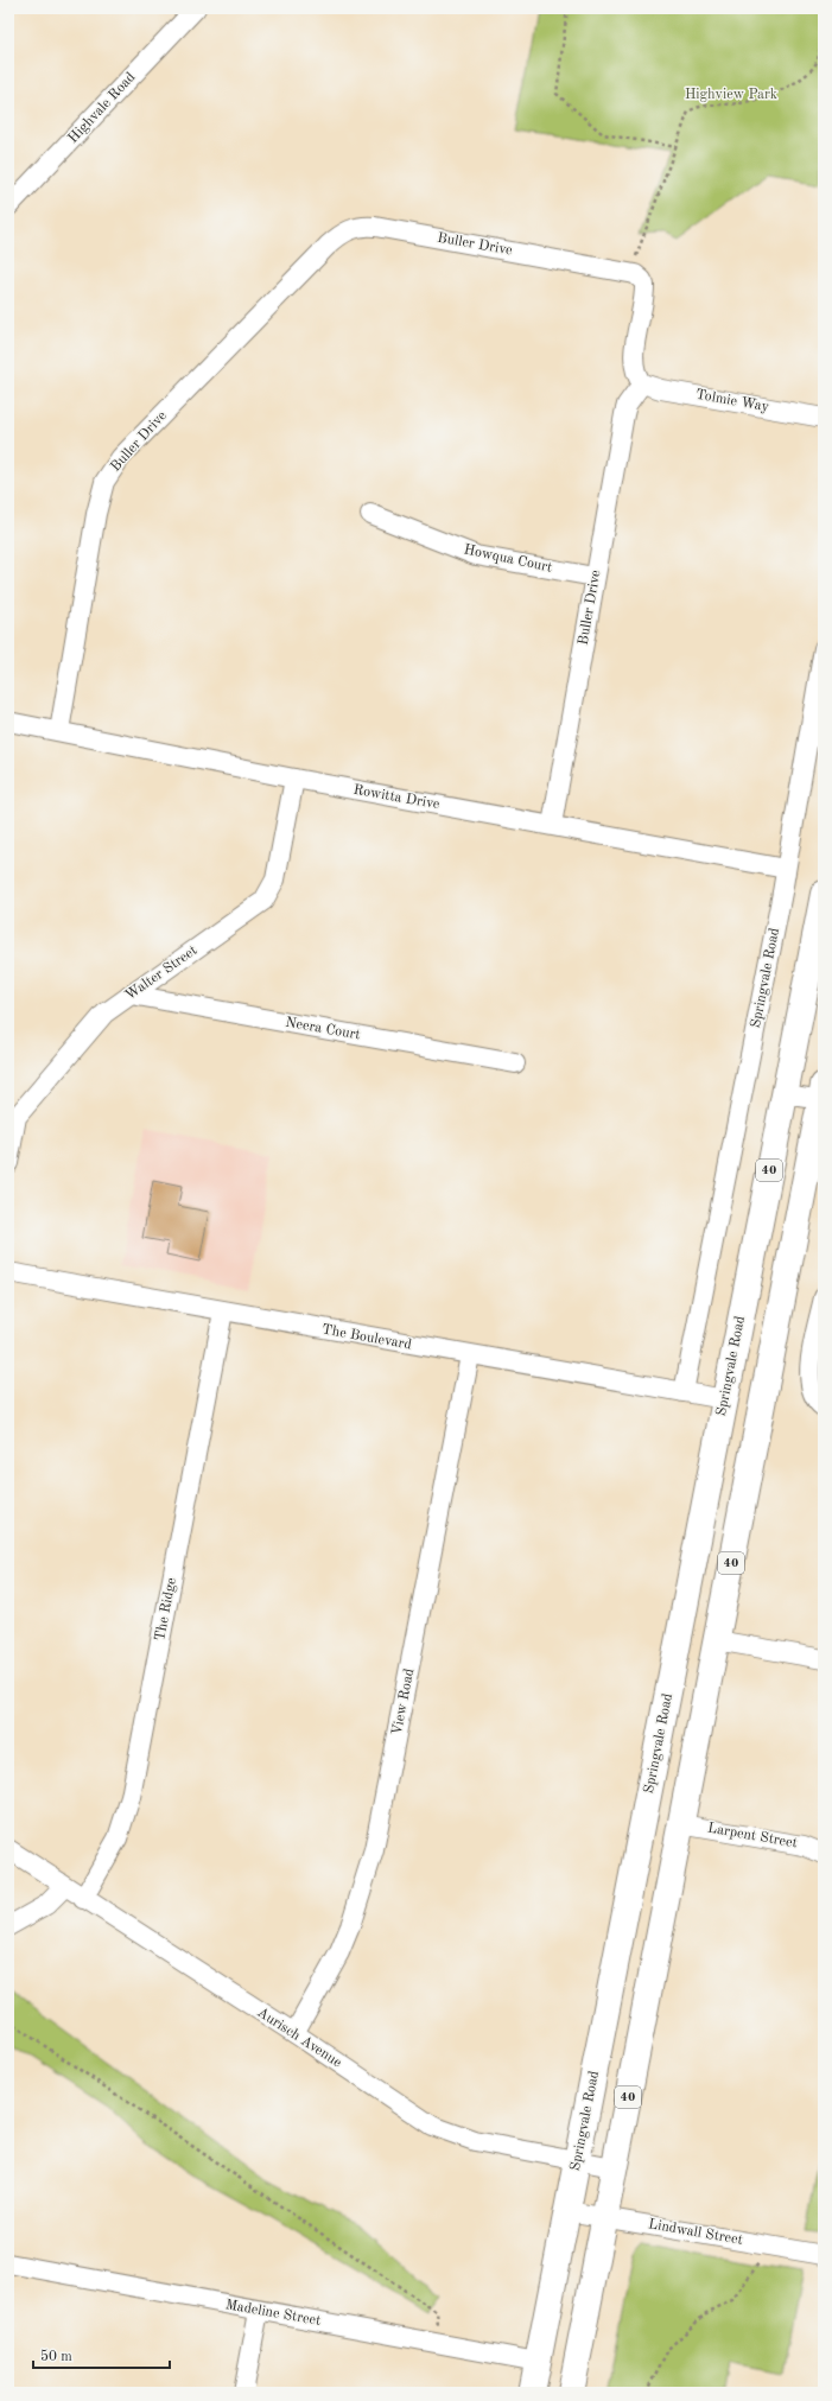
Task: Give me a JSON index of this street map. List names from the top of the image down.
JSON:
{
  "streets": {
    "highway": ["Springvale Road", "40"],
    "street": [
      "Highvale Road",
      "Buller Drive",
      "Tolmie Way",
      "Howqua Court",
      "Rowitta Drive",
      "Walter Street",
      "Neera Court",
      "The Boulevard",
      "The Ridge",
      "View Road",
      "Larpent Street",
      "Aurisch Avenue",
      "Lindwall Street",
      "Madeline Street"
    ]
  },
  "crossings": [
    ["Buller Drive", "Tolmie Way"],
    ["Buller Drive", "Howqua Court"],
    ["Buller Drive", "Rowitta Drive"],
    ["Rowitta Drive", "Walter Street"],
    ["Rowitta Drive", "Springvale Road"],
    ["Walter Street", "Neera Court"],
    ["Springvale Road", "The Boulevard"],
    ["Springvale Road", "Aurisch Avenue"],
    ["Springvale Road", "Lindwall Street"],
    ["Springvale Road", "Madeline Street"],
    ["40", "Larpent Street"],
    ["40", "Aurisch Avenue"],
    ["40", "Lindwall Street"],
    ["The Boulevard", "The Ridge"],
    ["The Boulevard", "View Road"],
    ["The Ridge", "Aurisch Avenue"],
    ["View Road", "Aurisch Avenue"]
  ],
  "parks": ["Highview Park"],
  "scale_bar": "50 m"
}
